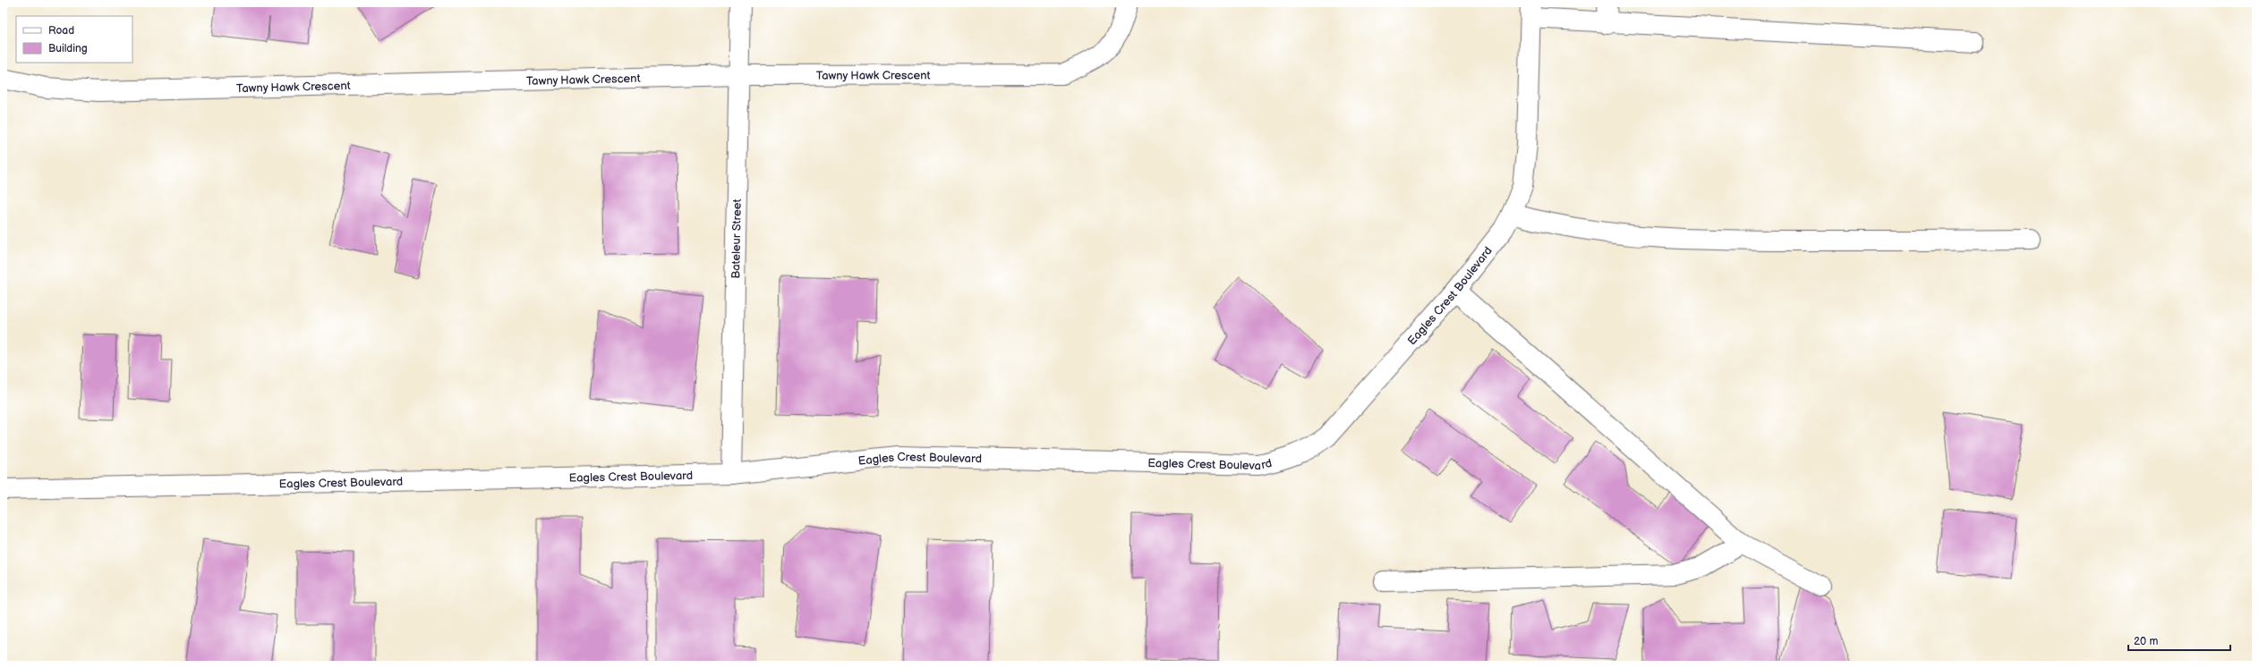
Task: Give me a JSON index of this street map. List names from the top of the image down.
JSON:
{
  "streets": {
    "street": ["Tawny Hawk Crescent", "Bateleur Street", "Eagles Crest Boulevard"]
  },
  "crossings": [
    ["Tawny Hawk Crescent", "Bateleur Street"],
    ["Bateleur Street", "Eagles Crest Boulevard"]
  ],
  "legend": ["Road", "Building"],
  "scale_bar": "20 m"
}
